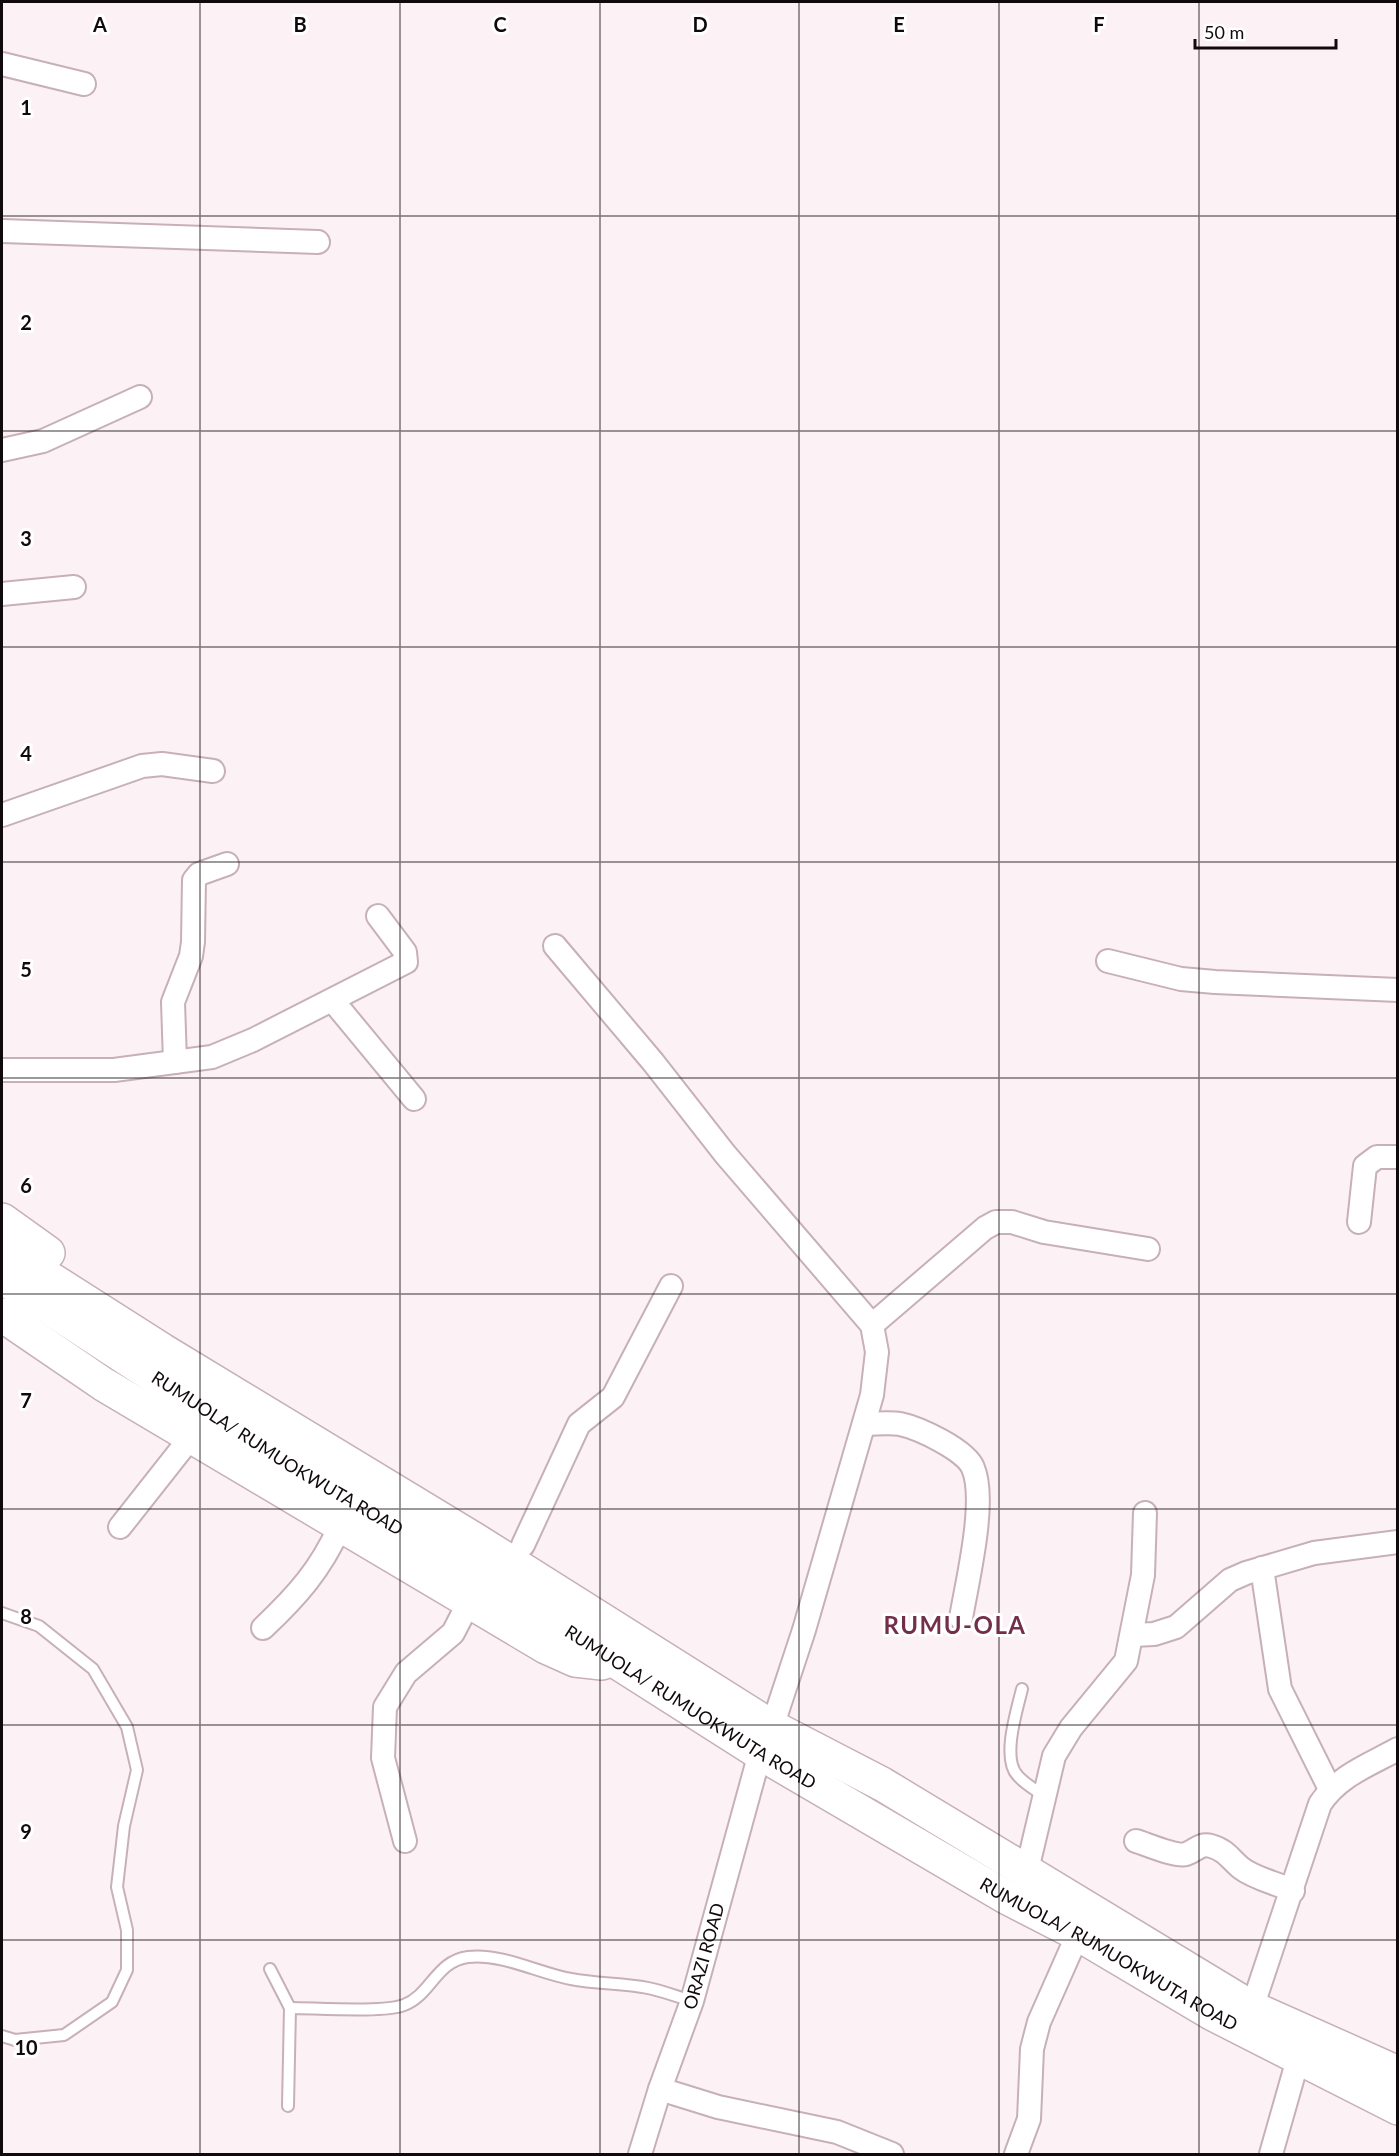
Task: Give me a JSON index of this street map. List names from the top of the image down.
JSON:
{
  "streets": {
    "main road": ["RUMUOLA/ RUMUOKWUTA ROAD"],
    "street": ["ORAZI ROAD"]
  },
  "crossings": [
    ["RUMUOLA/ RUMUOKWUTA ROAD", "ORAZI ROAD"]
  ],
  "districts": ["RUMU-OLA"],
  "scale_bar": "50 m",
  "grid": {
    "columns": [
      "A",
      "B",
      "C",
      "D",
      "E",
      "F"
    ],
    "rows": [
      "1",
      "2",
      "3",
      "4",
      "5",
      "6",
      "7",
      "8",
      "9",
      "10"
    ]
  }
}
